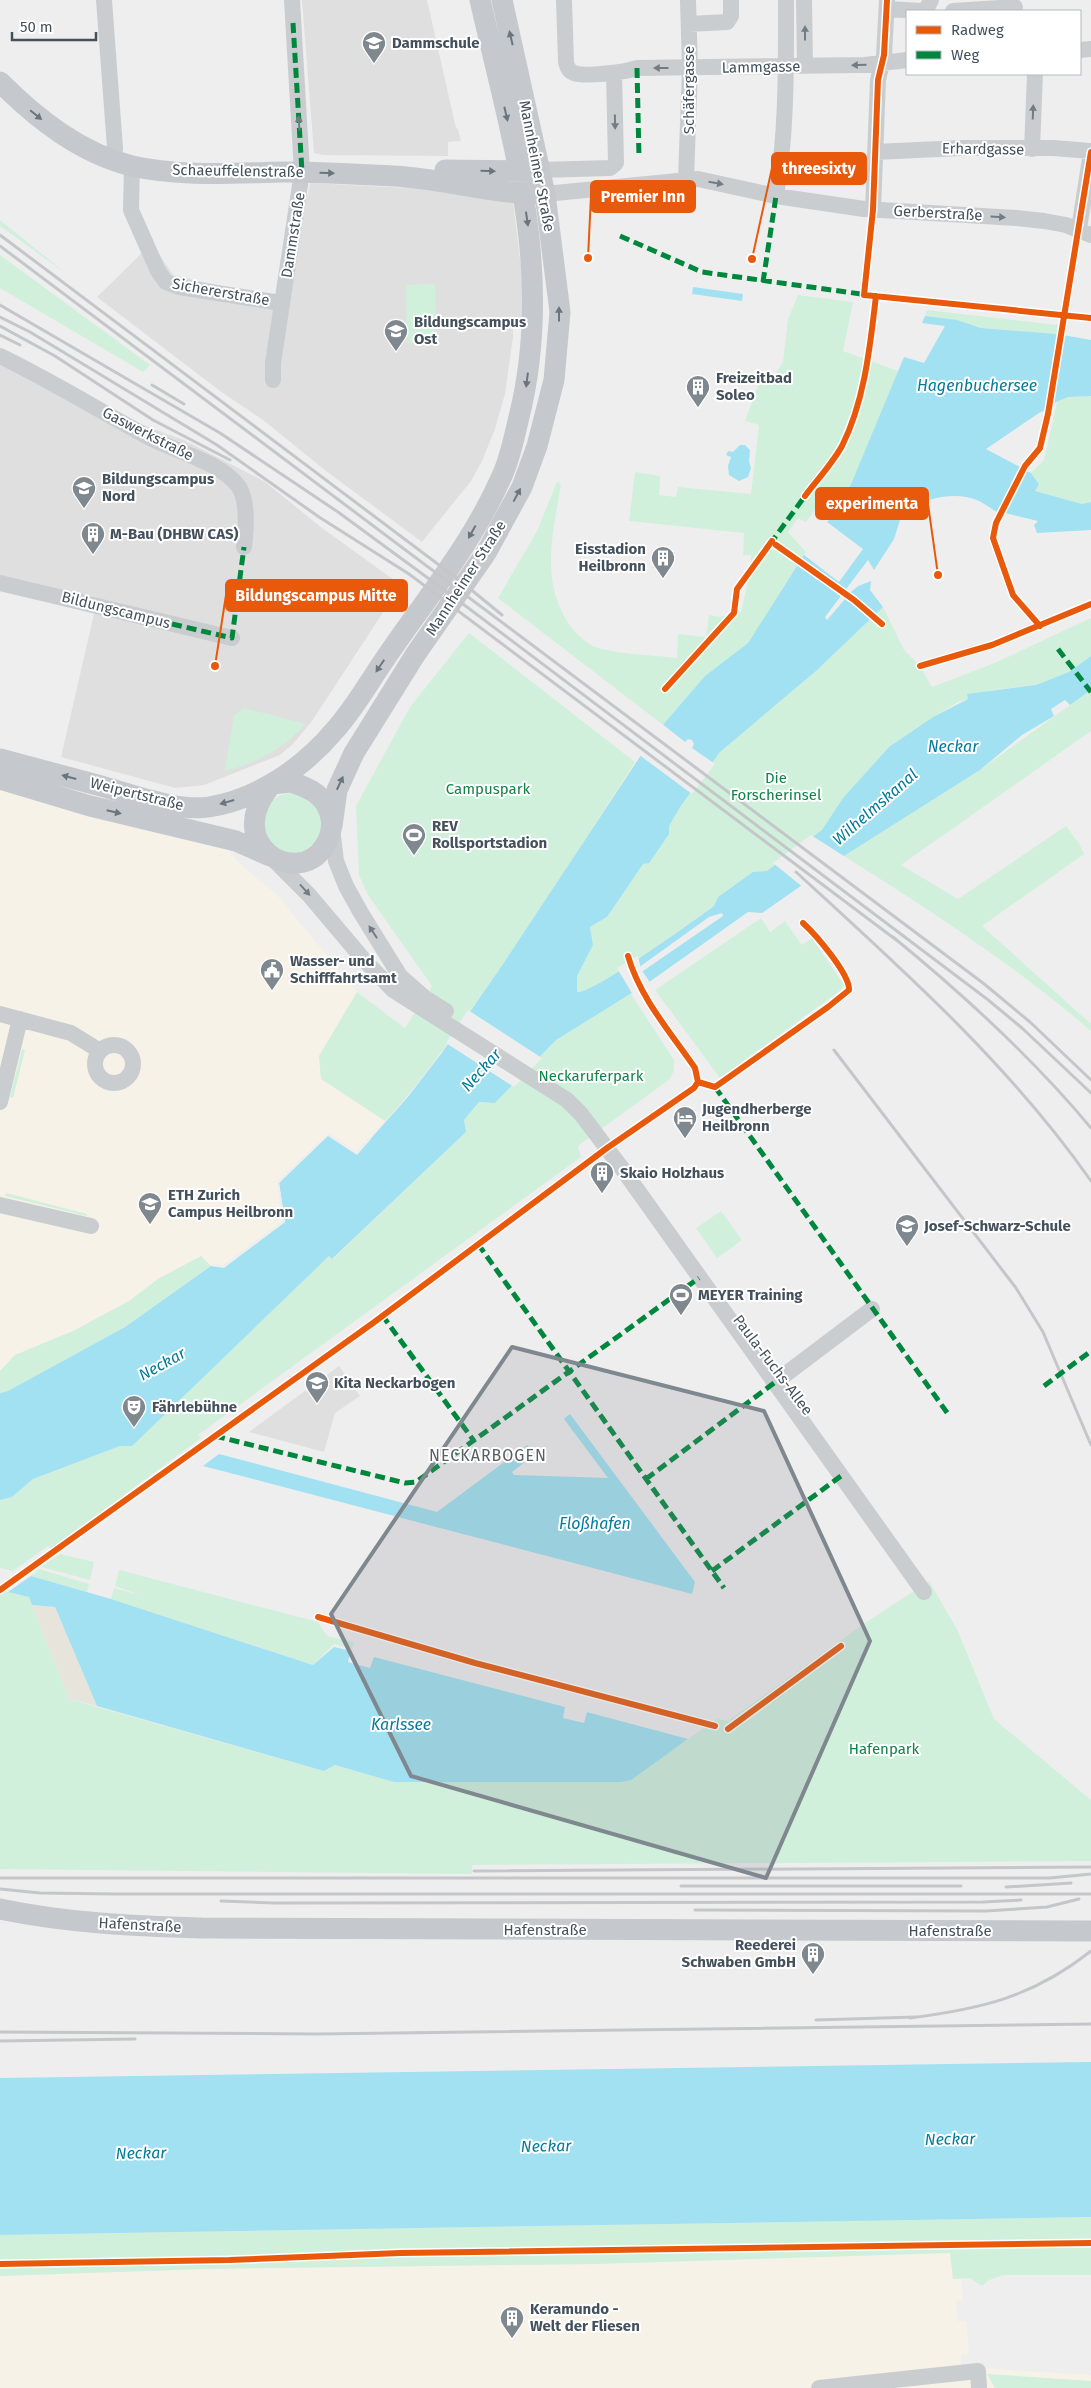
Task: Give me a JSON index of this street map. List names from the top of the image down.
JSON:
{
  "streets": {
    "main road": [
      "Mannheimer Straße",
      "Schaeuffelenstraße",
      "Weipertstraße",
      "Hafenstraße"
    ],
    "street": [
      "Lammgasse",
      "Schäfergasse",
      "Erhardgasse",
      "Gerberstraße",
      "Dammstraße",
      "Sichererstraße",
      "Gaswerkstraße",
      "Bildungscampus",
      "Paula-Fuchs-Allee"
    ]
  },
  "crossings": [
    ["Lammgasse", "Schäfergasse"],
    ["Schäfergasse", "Gerberstraße"],
    ["Mannheimer Straße", "Schaeuffelenstraße"],
    ["Mannheimer Straße", "Gerberstraße"],
    ["Mannheimer Straße", "Weipertstraße"],
    ["Mannheimer Straße", "Paula-Fuchs-Allee"],
    ["Schaeuffelenstraße", "Gerberstraße"],
    ["Schaeuffelenstraße", "Dammstraße"],
    ["Schaeuffelenstraße", "Sichererstraße"],
    ["Dammstraße", "Sichererstraße"]
  ],
  "one_way": ["Lammgasse", "Gerberstraße", "Dammstraße"],
  "districts": ["NECKARBOGEN"],
  "water": [
    "Hagenbuchersee",
    "Neckar",
    "Wilhelmskanal",
    "Floßhafen",
    "Karlssee"
  ],
  "parks": [
    "Die Forscherinsel",
    "Campuspark",
    "Neckaruferpark",
    "Hafenpark"
  ],
  "places": {
    "school or university": [
      "Dammschule",
      "Bildungscampus Ost",
      "Bildungscampus Nord",
      "ETH Zurich Campus Heilbronn",
      "Josef-Schwarz-Schule",
      "Kita Neckarbogen"
    ],
    "other": [
      "Premier Inn",
      "threesixty",
      "experimenta",
      "Bildungscampus Mitte"
    ],
    "building": [
      "Freizeitbad Soleo",
      "M-Bau (DHBW CAS)",
      "Eisstadion Heilbronn",
      "Skaio Holzhaus",
      "Reederei Schwaben GmbH",
      "Keramundo - Welt der Fliesen"
    ],
    "sports": ["REV Rollsportstadion", "MEYER Training"],
    "public building": ["Wasser- und Schifffahrtsamt"],
    "hotel": ["Jugendherberge Heilbronn"],
    "theatre": ["Fährlebühne"]
  },
  "legend": ["Radweg", "Weg"],
  "scale_bar": "50 m"
}
